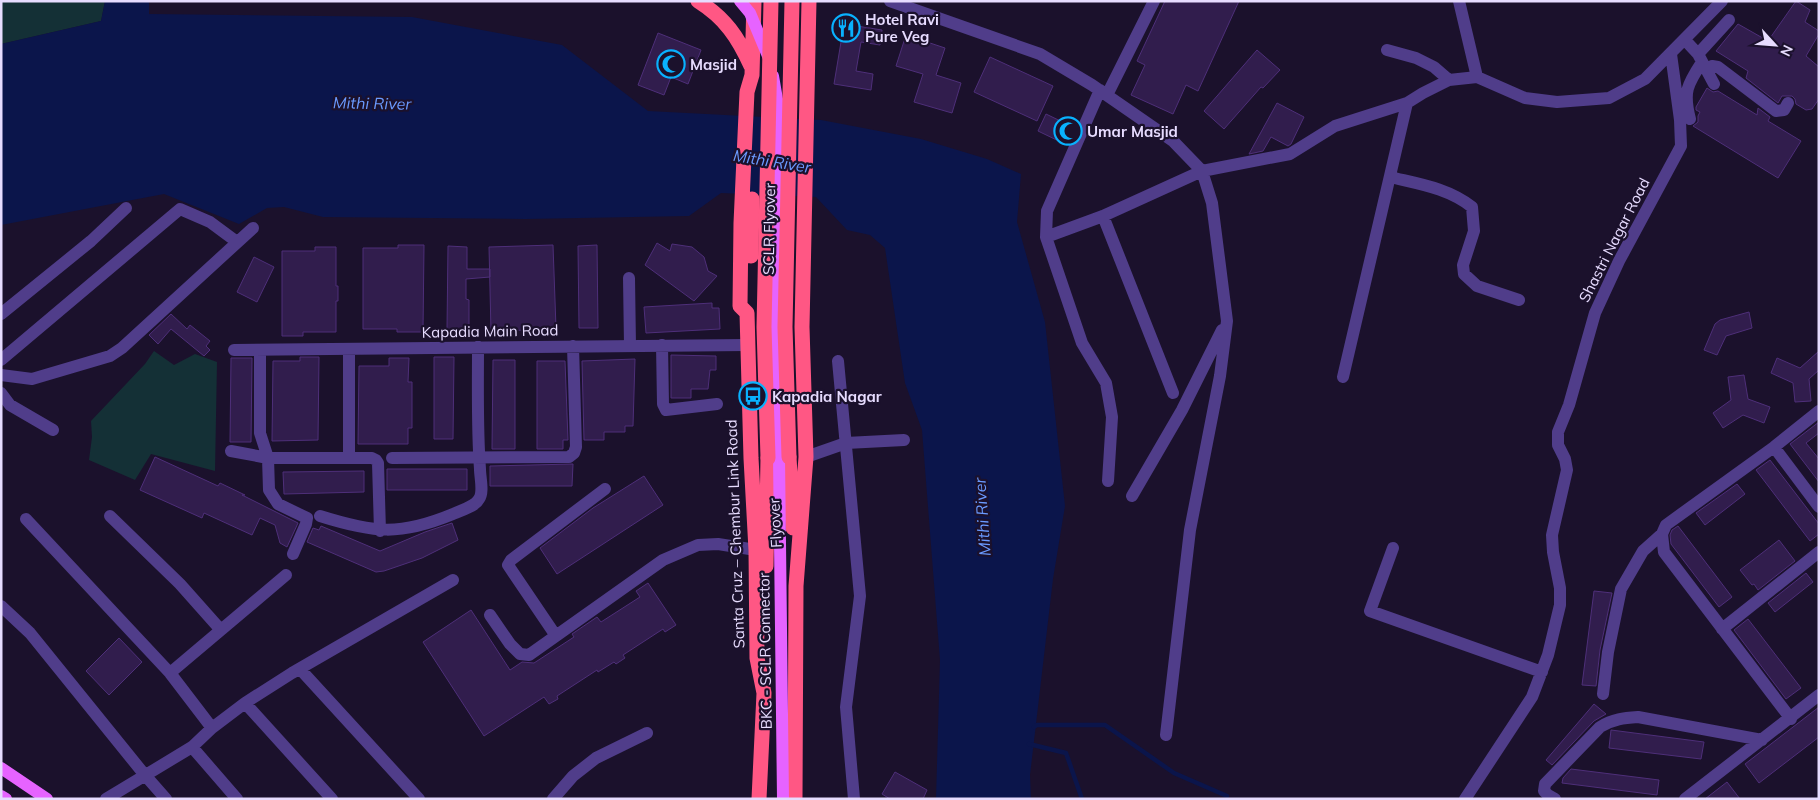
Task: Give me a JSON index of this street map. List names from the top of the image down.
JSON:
{
  "streets": {
    "highway": ["SCLR Flyover", "Flyover", "Santa Cruz – Chembur Link Road"],
    "main road": ["BKC - SCLR Connector"],
    "street": ["Shastri Nagar Road", "Kapadia Main Road"]
  },
  "crossings": [
    ["SCLR Flyover", "Flyover"],
    ["Kapadia Main Road", "Santa Cruz – Chembur Link Road"],
    ["Flyover", "Santa Cruz – Chembur Link Road"]
  ],
  "water": ["Mithi River"],
  "places": {
    "restaurant": ["Hotel Ravi Pure Veg"],
    "mosque": ["Masjid", "Umar Masjid"],
    "bus stop": ["Kapadia Nagar"]
  },
  "north": "bottom right"
}
